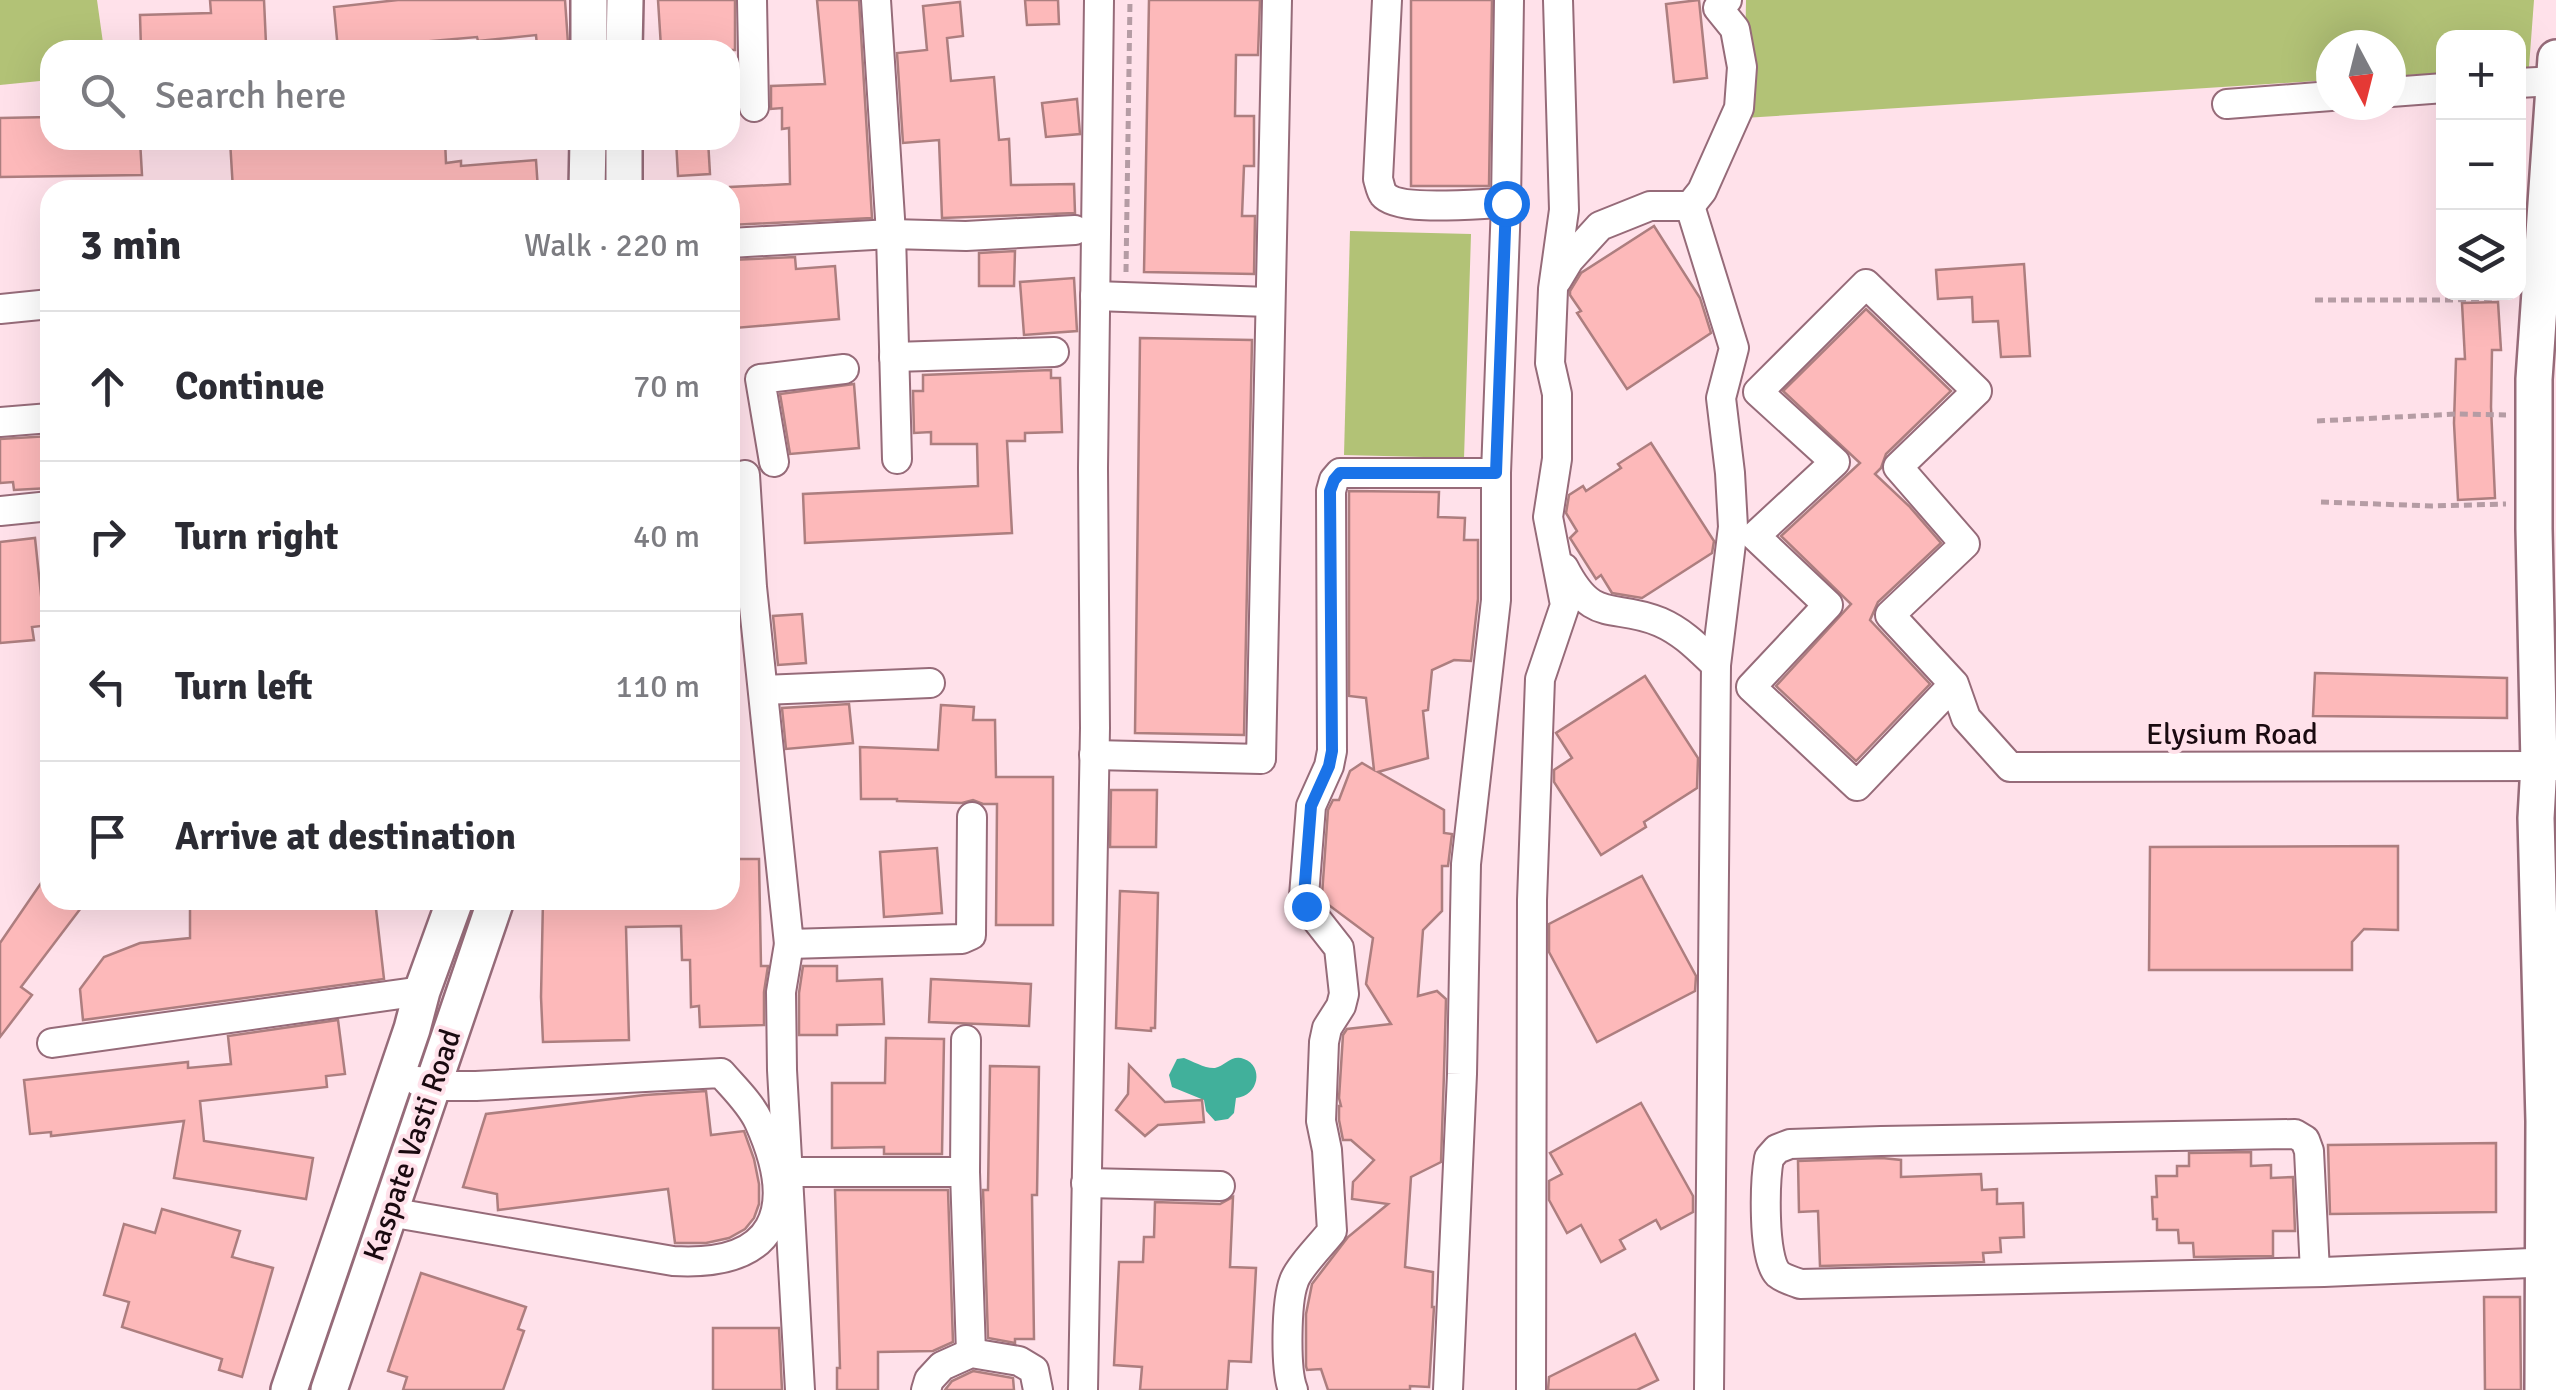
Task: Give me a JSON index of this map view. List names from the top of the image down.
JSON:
{
  "streets": {
    "main road": ["Kaspate Vasti Road"],
    "street": ["Elysium Road"]
  },
  "north": "bottom",
  "page": {
    "map_buttons": ["+", "−"],
    "search": "Search here",
    "heading": ["3 min", "Walk · 220 m"],
    "list": [
      ["Continue", "70 m"],
      ["Turn right", "40 m"],
      ["Turn left", "110 m"],
      "Arrive at destination"
    ]
  }
}
